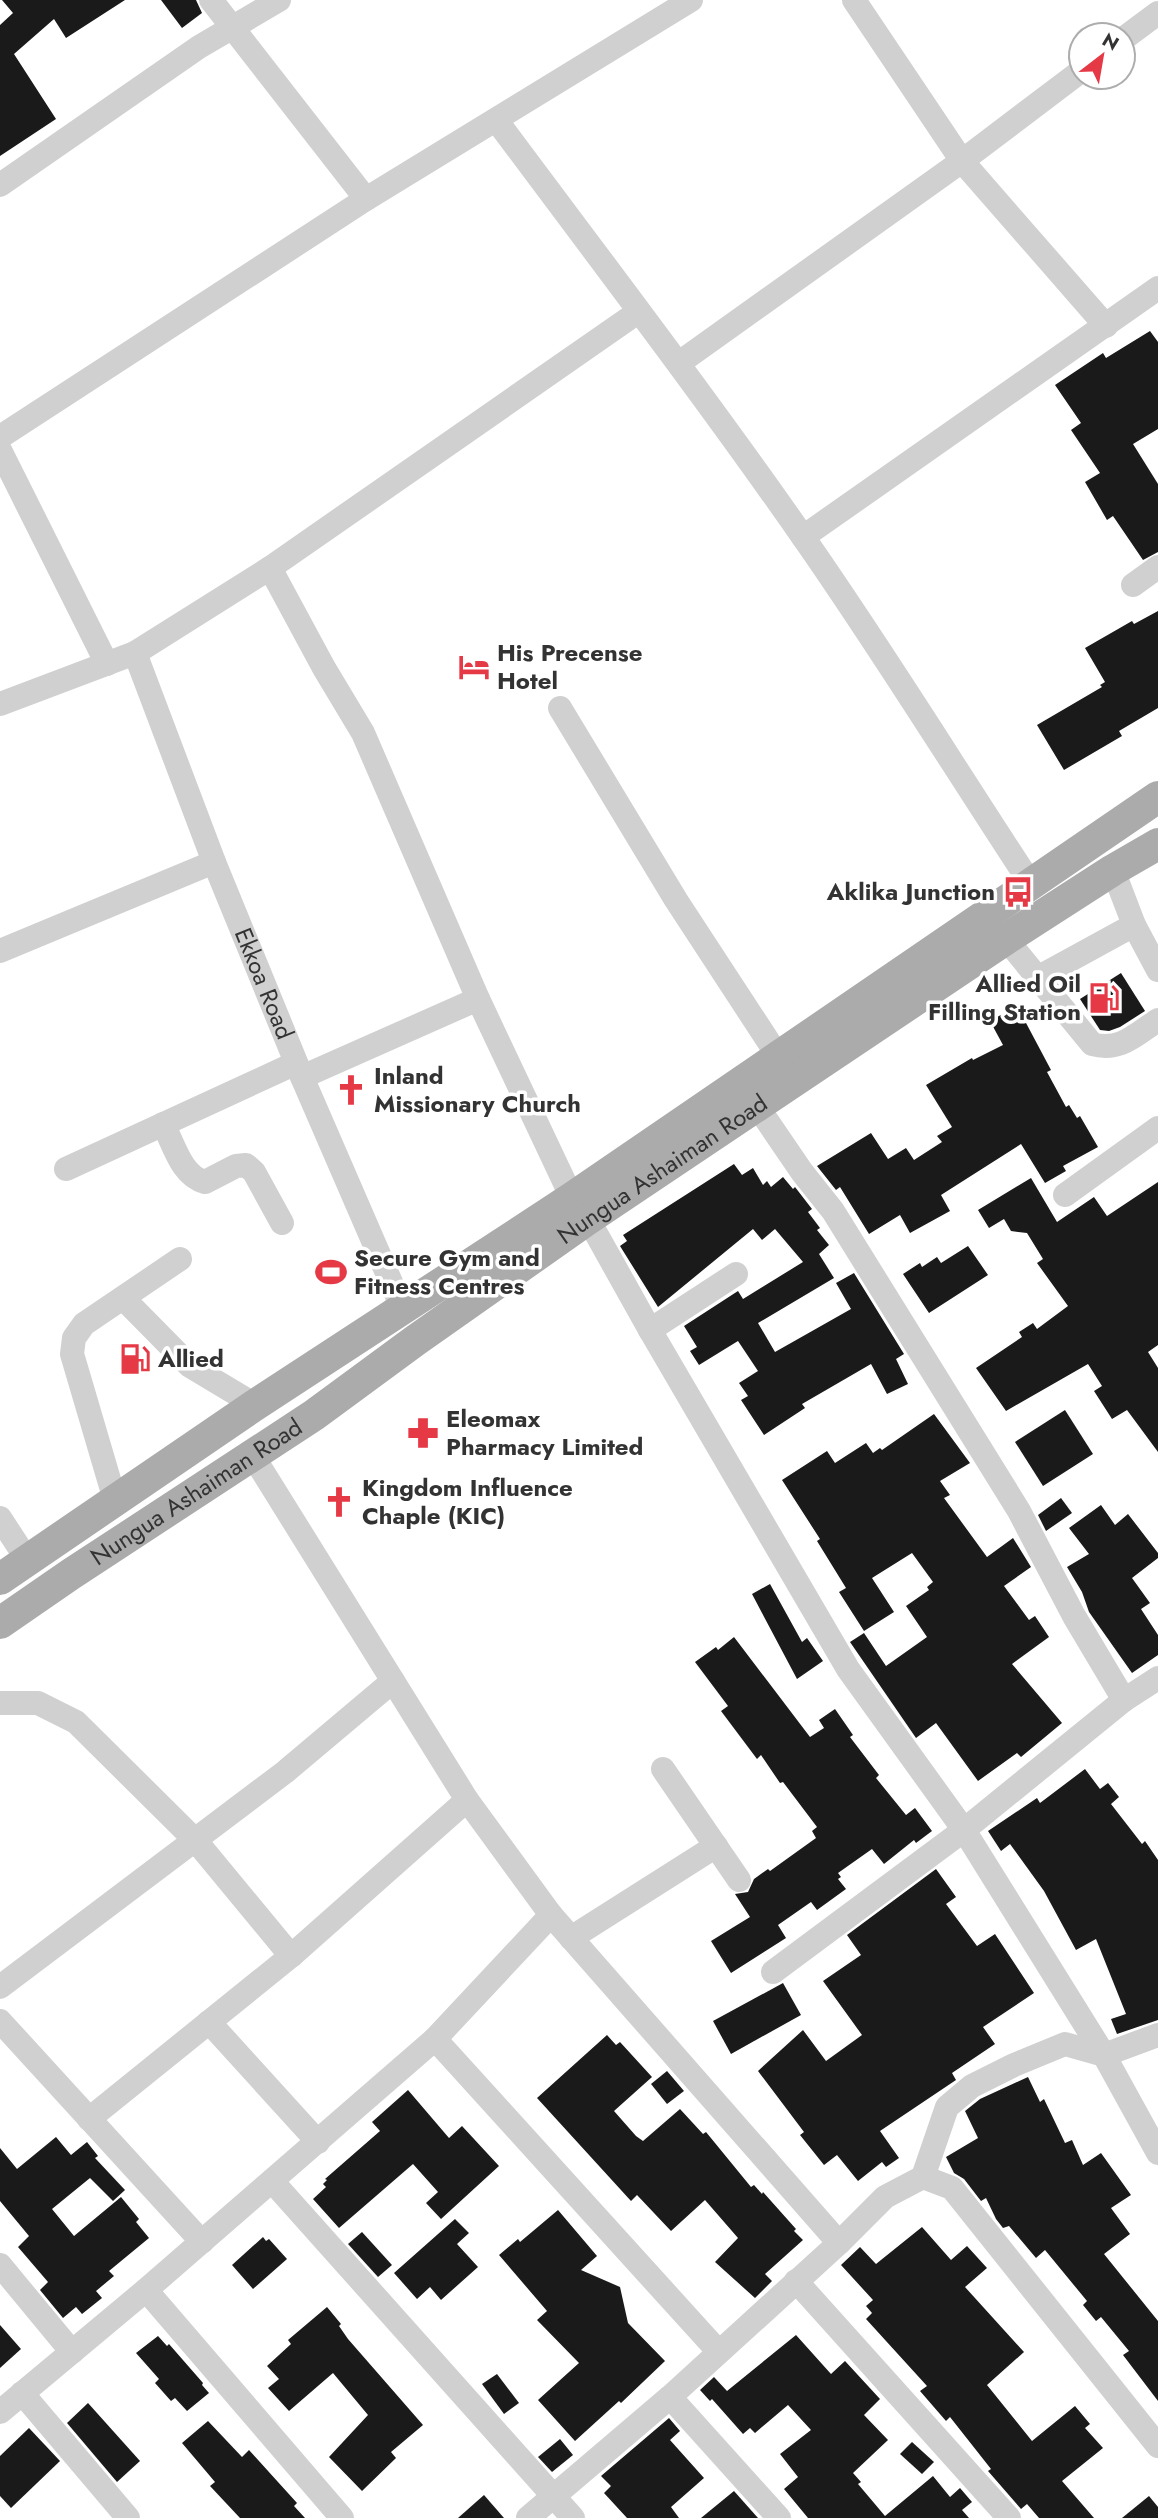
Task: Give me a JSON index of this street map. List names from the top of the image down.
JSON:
{
  "streets": {
    "main road": ["Nungua Ashaiman Road"],
    "street": ["Ekkoa Road"]
  },
  "crossings": [
    ["Ekkoa Road", "Nungua Ashaiman Road"]
  ],
  "places": {
    "hotel": ["His Precense Hotel"],
    "bus stop": ["Aklika Junction"],
    "fuel station": ["Allied Oil Filling Station", "Allied"],
    "church": ["Inland Missionary Church", "Kingdom Influence Chaple (KIC)"],
    "sports": ["Secure Gym and Fitness Centres"],
    "pharmacy": ["Eleomax Pharmacy Limited"]
  },
  "north": "top right"
}
